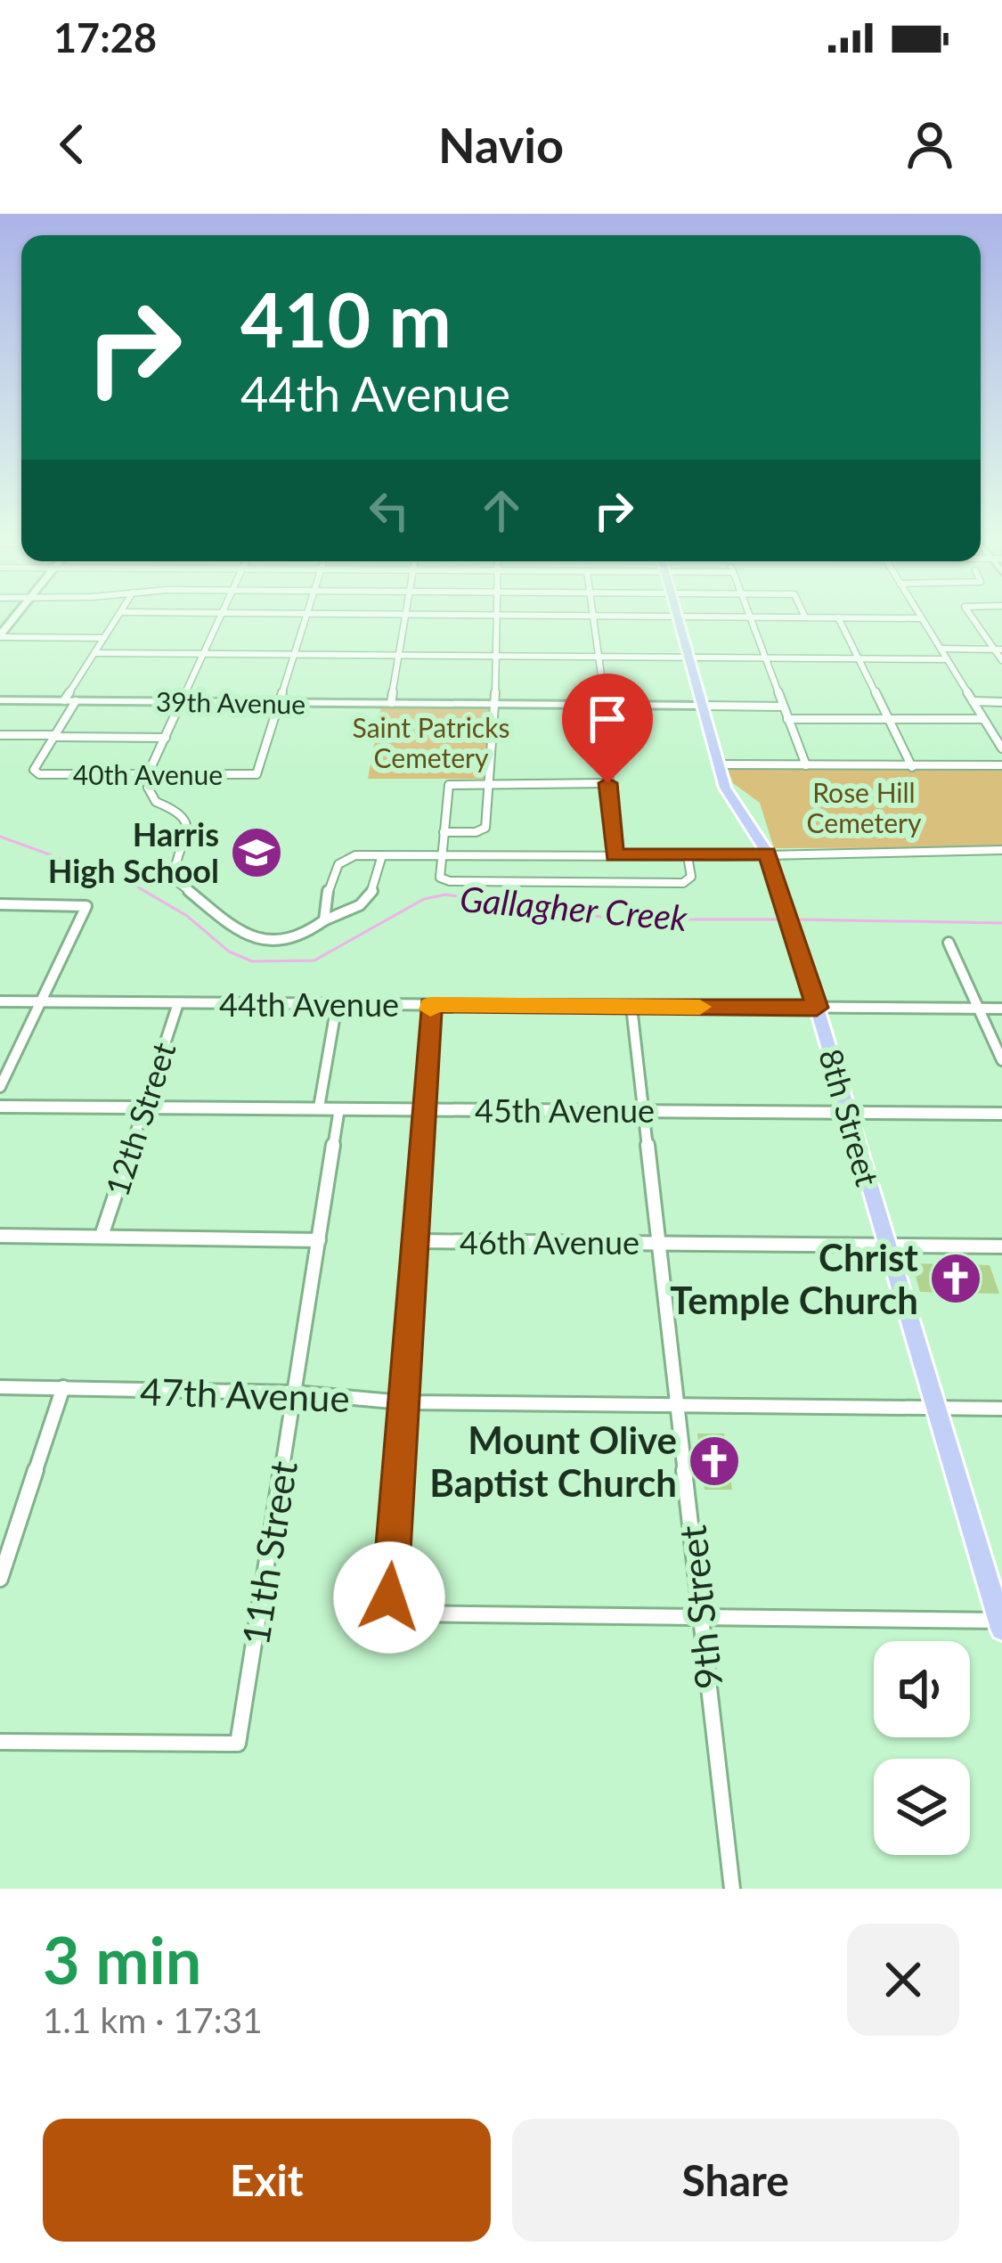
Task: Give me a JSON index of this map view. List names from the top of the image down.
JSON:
{
  "streets": {
    "main road": ["8th Street"],
    "street": [
      "39th Avenue",
      "40th Avenue",
      "44th Avenue",
      "45th Avenue",
      "12th Street",
      "46th Avenue",
      "47th Avenue",
      "11th Street",
      "9th Street"
    ]
  },
  "crossings": [
    ["39th Avenue", "40th Avenue"],
    ["39th Avenue", "8th Street"],
    ["44th Avenue", "8th Street"],
    ["44th Avenue", "12th Street"],
    ["44th Avenue", "9th Street"],
    ["45th Avenue", "8th Street"],
    ["45th Avenue", "12th Street"],
    ["45th Avenue", "11th Street"],
    ["45th Avenue", "9th Street"],
    ["8th Street", "46th Avenue"],
    ["8th Street", "47th Avenue"],
    ["46th Avenue", "9th Street"],
    ["47th Avenue", "11th Street"],
    ["47th Avenue", "9th Street"]
  ],
  "water": ["Gallagher Creek"],
  "parks": ["Saint Patricks Cemetery", "Rose Hill Cemetery"],
  "places": {
    "school or university": ["Harris High School"],
    "church": ["Christ Temple Church", "Mount Olive Baptist Church"]
  },
  "page": {
    "status": "17:28",
    "header": "Navio",
    "turn": ["410 m", "44th Avenue"],
    "heading": ["3 min", "1.1 km · 17:31"],
    "buttons": ["Exit", "Share"]
  }
}
